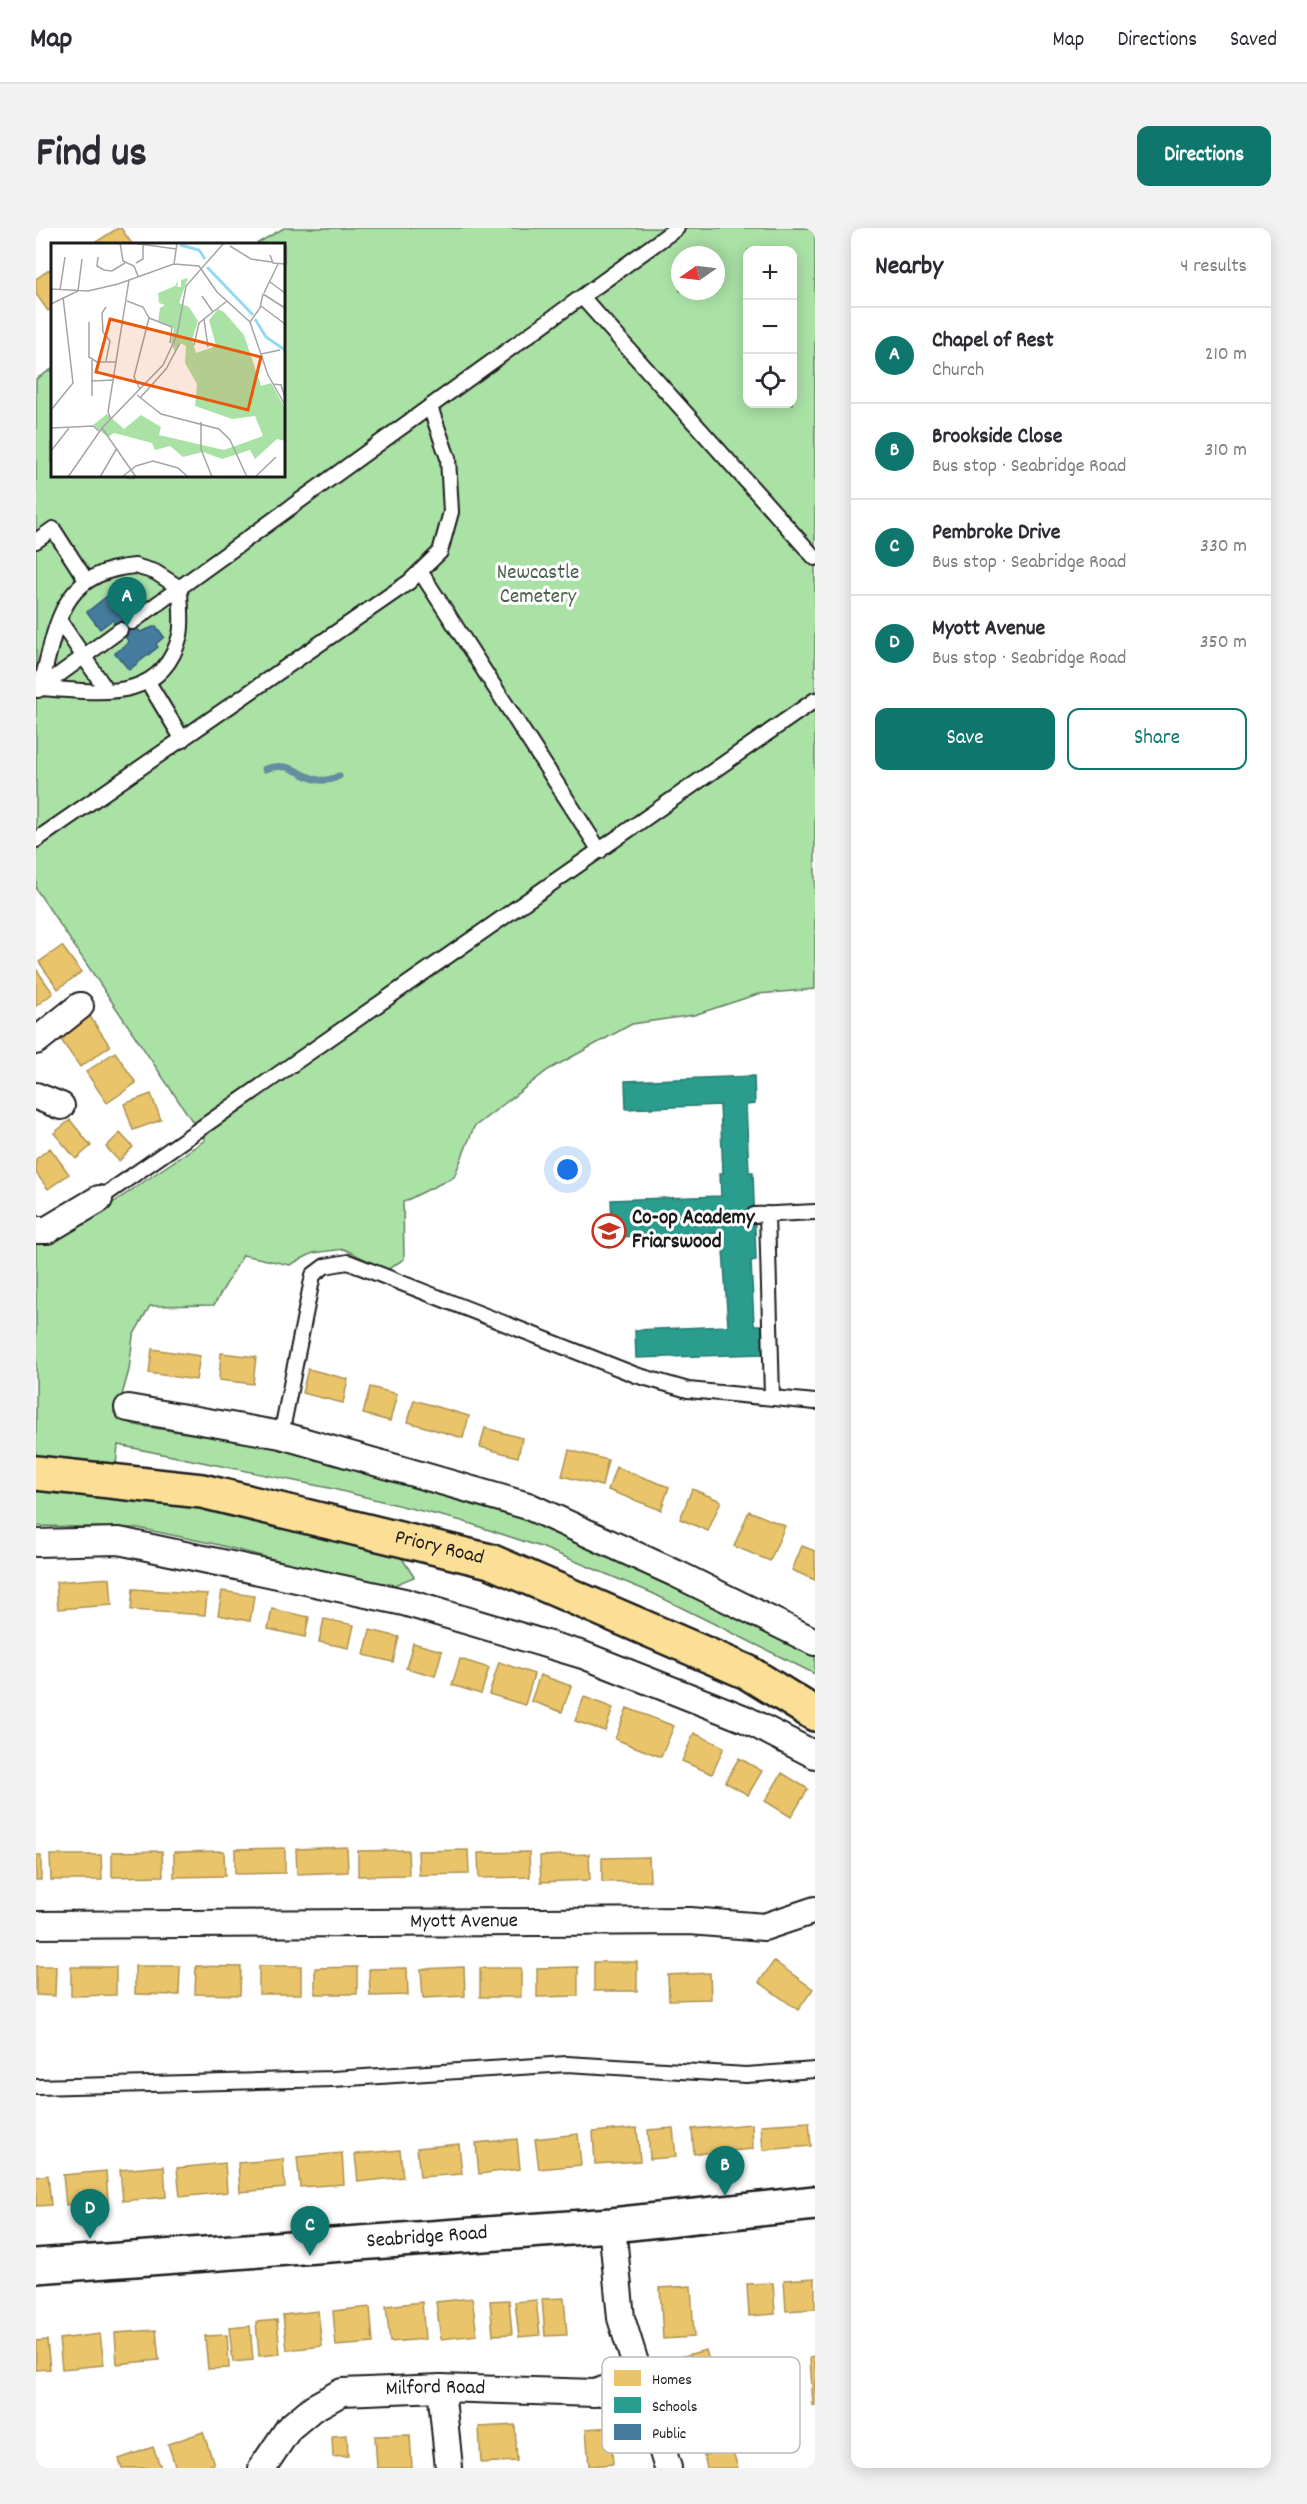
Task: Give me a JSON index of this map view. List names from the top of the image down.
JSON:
{
  "streets": {
    "highway": ["Priory Road"],
    "main road": ["Seabridge Road"],
    "street": ["Myott Avenue", "Milford Road"]
  },
  "parks": ["Newcastle Cemetery"],
  "places": {
    "school or university": ["Co-op Academy Friarswood"]
  },
  "legend": ["Homes", "Schools", "Public"],
  "north": "left",
  "page": {
    "header": "Map",
    "nav": ["Map", "Directions", "Saved"],
    "title": "Find us",
    "buttons": [
      "Directions",
      ["Save", "Share"]
    ],
    "heading": ["Nearby", "4 results"],
    "map_buttons": ["+", "−"],
    "list": [
      {
        "mark": "A",
        "name": "Chapel of Rest",
        "note": "Church",
        "value": "210 m"
      },
      {
        "mark": "B",
        "name": "Brookside Close",
        "note": "Bus stop · Seabridge Road",
        "value": "310 m"
      },
      {
        "mark": "C",
        "name": "Pembroke Drive",
        "note": "Bus stop · Seabridge Road",
        "value": "330 m"
      },
      {
        "mark": "D",
        "name": "Myott Avenue",
        "note": "Bus stop · Seabridge Road",
        "value": "350 m"
      }
    ],
    "pins": [
      "A",
      "B",
      "D",
      "C"
    ]
  }
}
